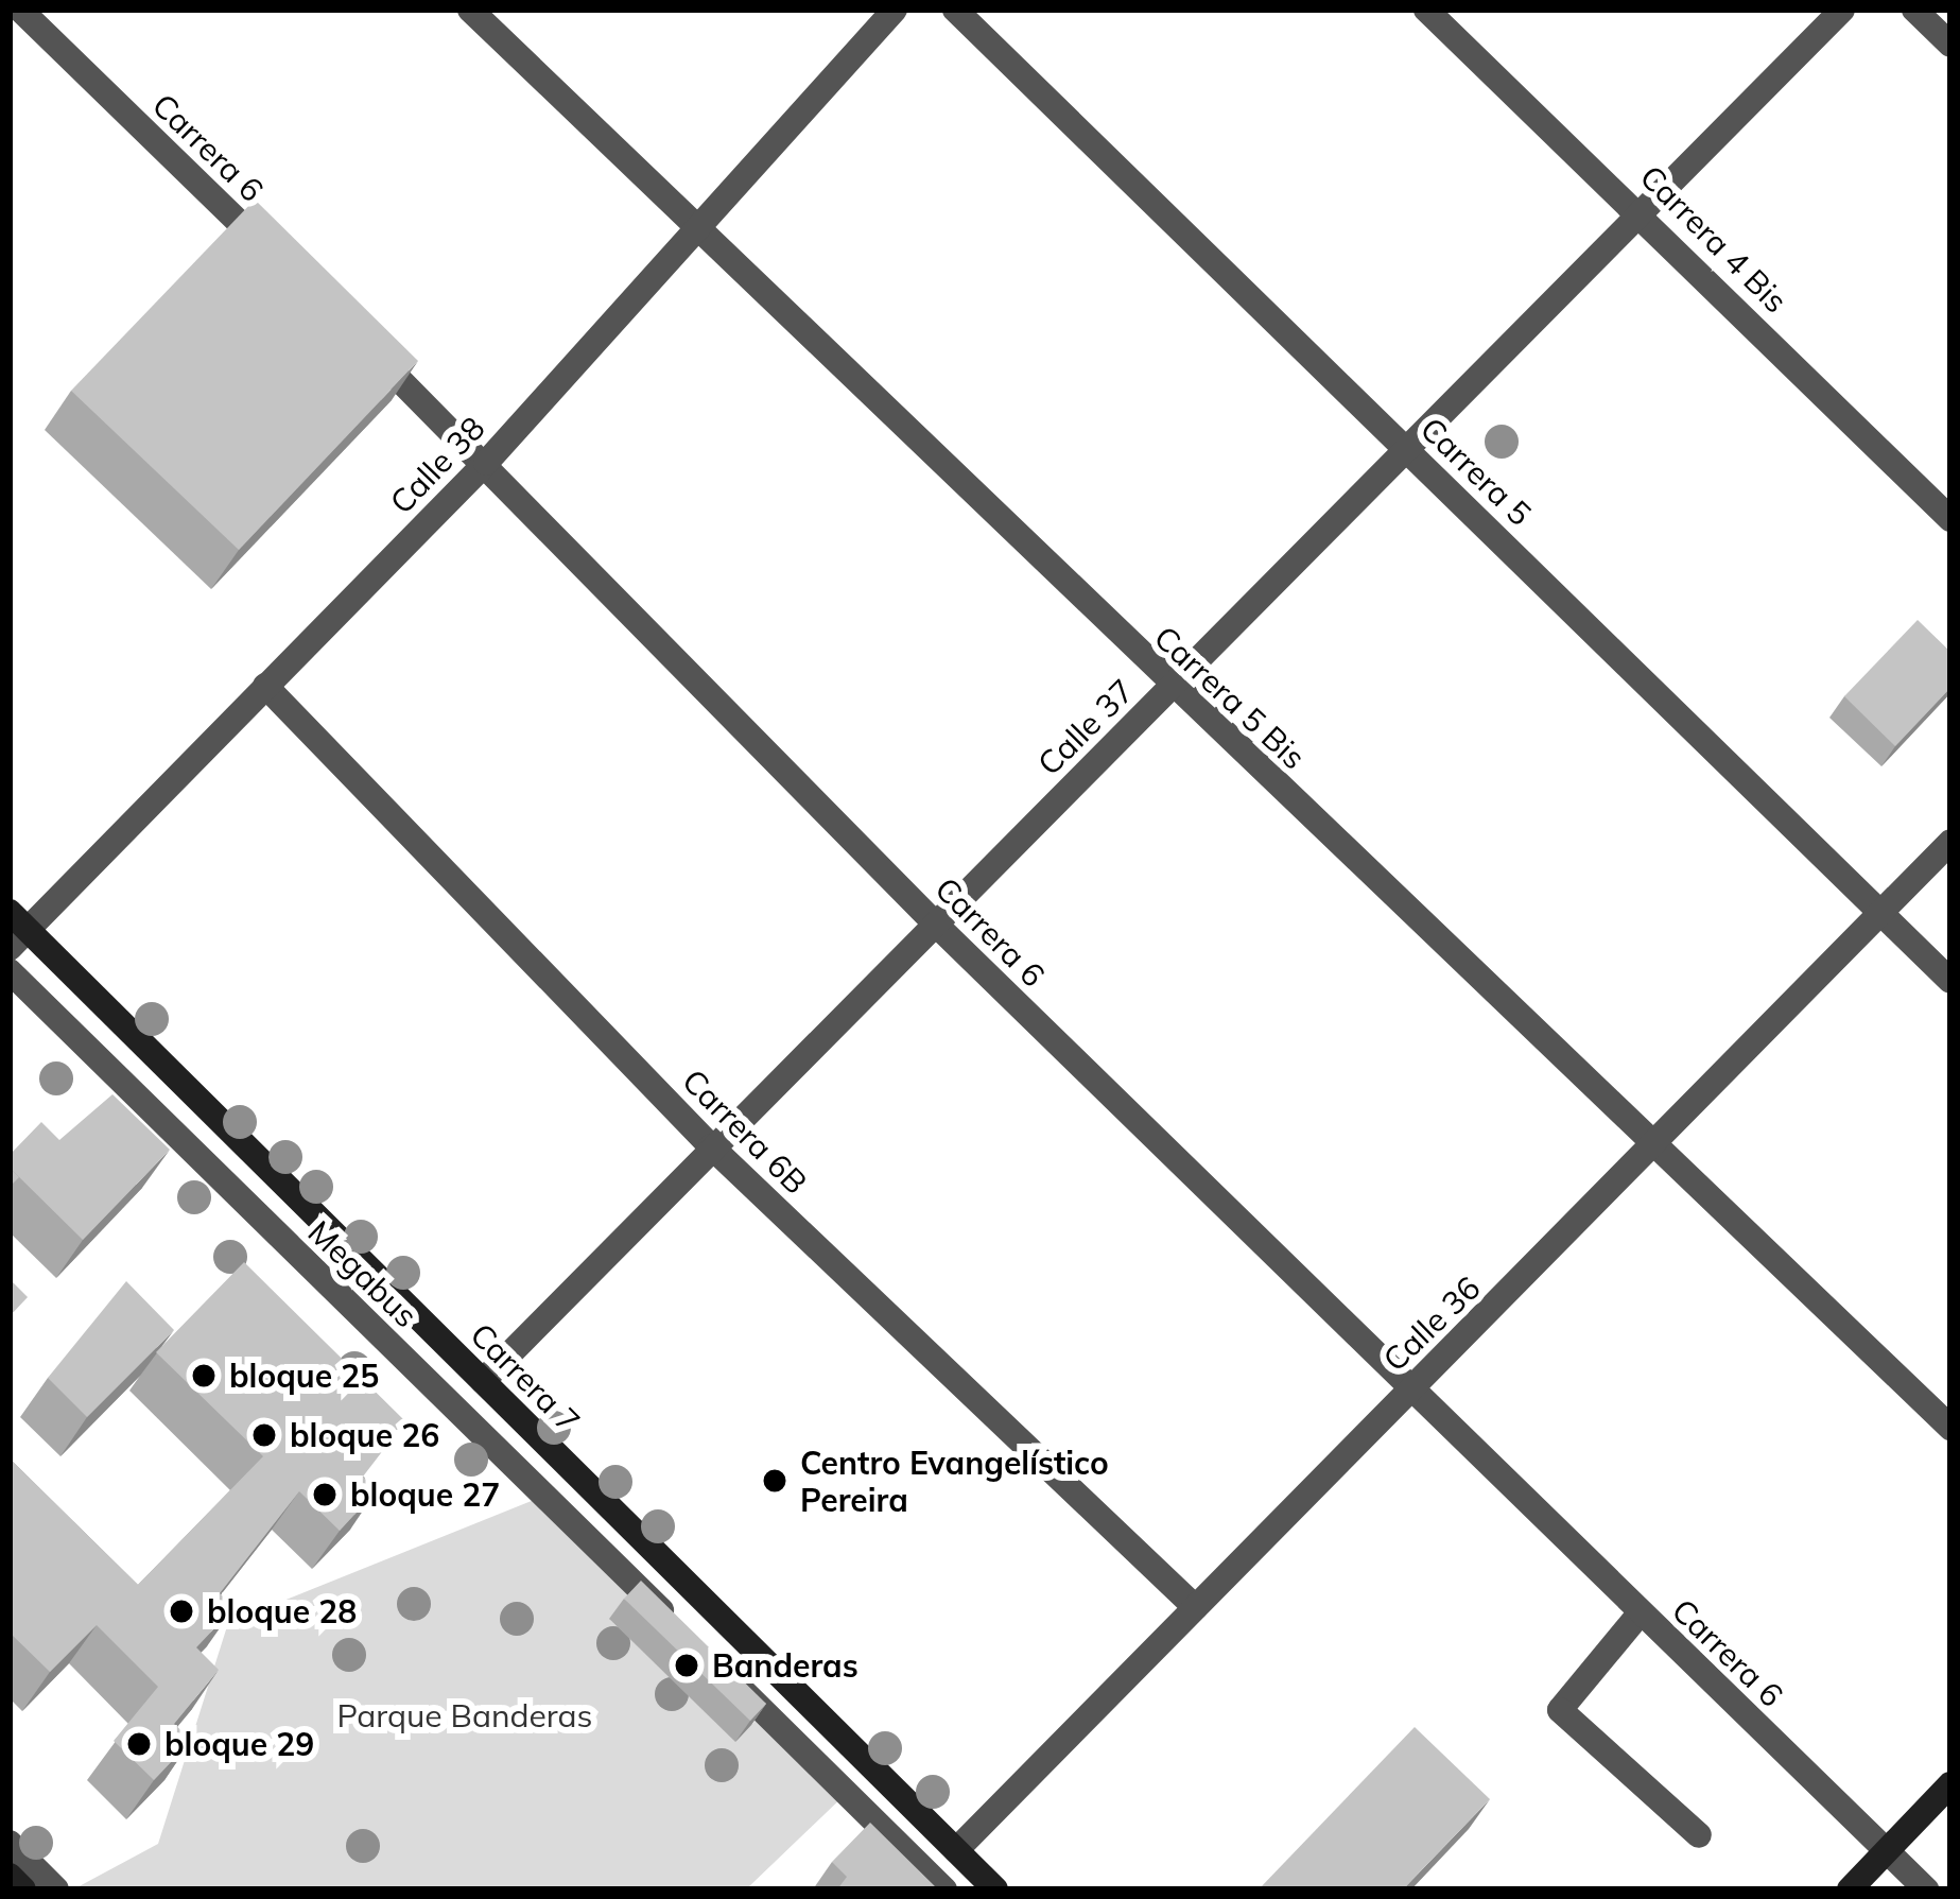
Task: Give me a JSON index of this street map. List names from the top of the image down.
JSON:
{
  "streets": {
    "main road": ["Carrera 7"],
    "street": [
      "Carrera 6",
      "Carrera 4 Bis",
      "Calle 38",
      "Carrera 5",
      "Carrera 5 Bis",
      "Calle 37",
      "Carrera 6B",
      "Megabus",
      "Calle 36"
    ]
  },
  "crossings": [
    ["Carrera 6", "Calle 38"],
    ["Carrera 6", "Calle 37"],
    ["Carrera 6", "Calle 36"],
    ["Carrera 4 Bis", "Calle 37"],
    ["Calle 38", "Carrera 5 Bis"],
    ["Calle 38", "Carrera 6B"],
    ["Calle 38", "Carrera 7"],
    ["Carrera 5", "Calle 37"],
    ["Carrera 5", "Calle 36"],
    ["Carrera 5 Bis", "Calle 37"],
    ["Carrera 5 Bis", "Calle 36"],
    ["Calle 37", "Carrera 6B"],
    ["Calle 37", "Carrera 7"],
    ["Carrera 6B", "Calle 36"],
    ["Calle 36", "Carrera 7"]
  ],
  "parks": ["Parque Banderas"],
  "places": [
    "bloque 25",
    "bloque 26",
    "Centro Evangelístico Pereira",
    "bloque 27",
    "bloque 28",
    "Banderas",
    "bloque 29"
  ]
}
